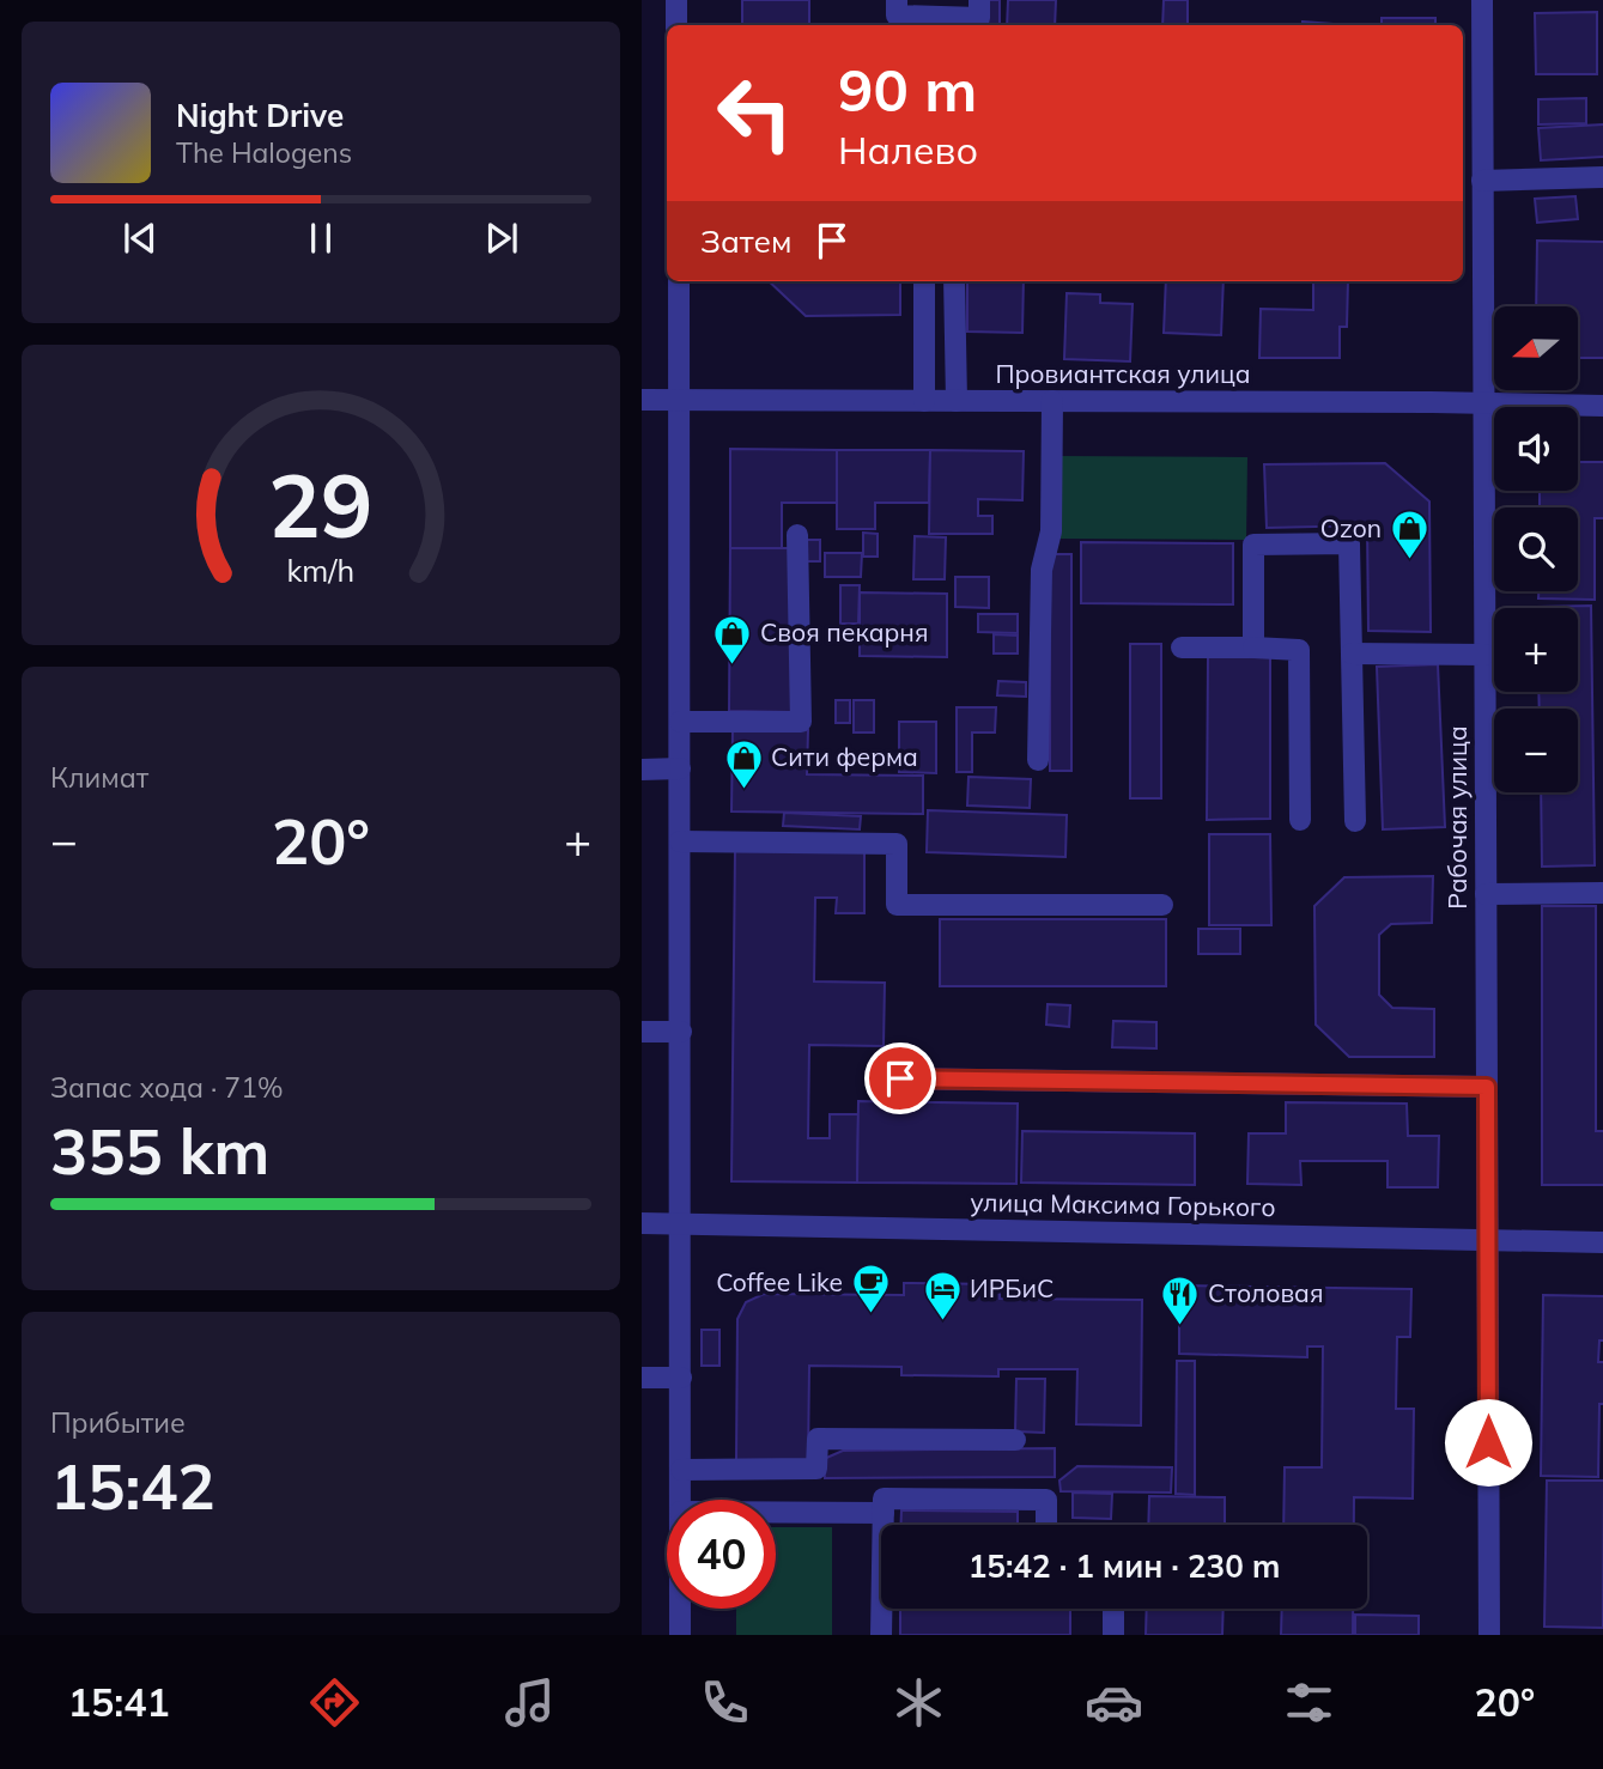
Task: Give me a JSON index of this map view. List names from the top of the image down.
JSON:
{
  "streets": {
    "street": ["Провиантская улица", "Рабочая улица", "улица Максима Горького"]
  },
  "crossings": [
    ["Провиантская улица", "Рабочая улица"],
    ["Рабочая улица", "улица Максима Горького"]
  ],
  "places": {
    "shop": ["Ozon", "Своя пекарня", "Сити ферма"],
    "cafe": ["Coffee Like"],
    "hotel": ["ИРБиС"],
    "restaurant": ["Столовая"]
  },
  "north": "left",
  "page": {
    "turn": ["90 m", "Налево"],
    "song": ["Night Drive", "The Halogens"],
    "then": "Затем",
    "map_buttons": ["+", "−"],
    "tile": [
      "Климат",
      ["Запас хода · 71%", "355 km"],
      ["Прибытие", "15:42"]
    ],
    "heat": ["−", "20°", "+"],
    "limit": "40",
    "trip": "15:42 · 1 мин · 230 m",
    "tabs": ["15:41", "20°"],
    "gauge": ["29", "km/h"]
  }
}
